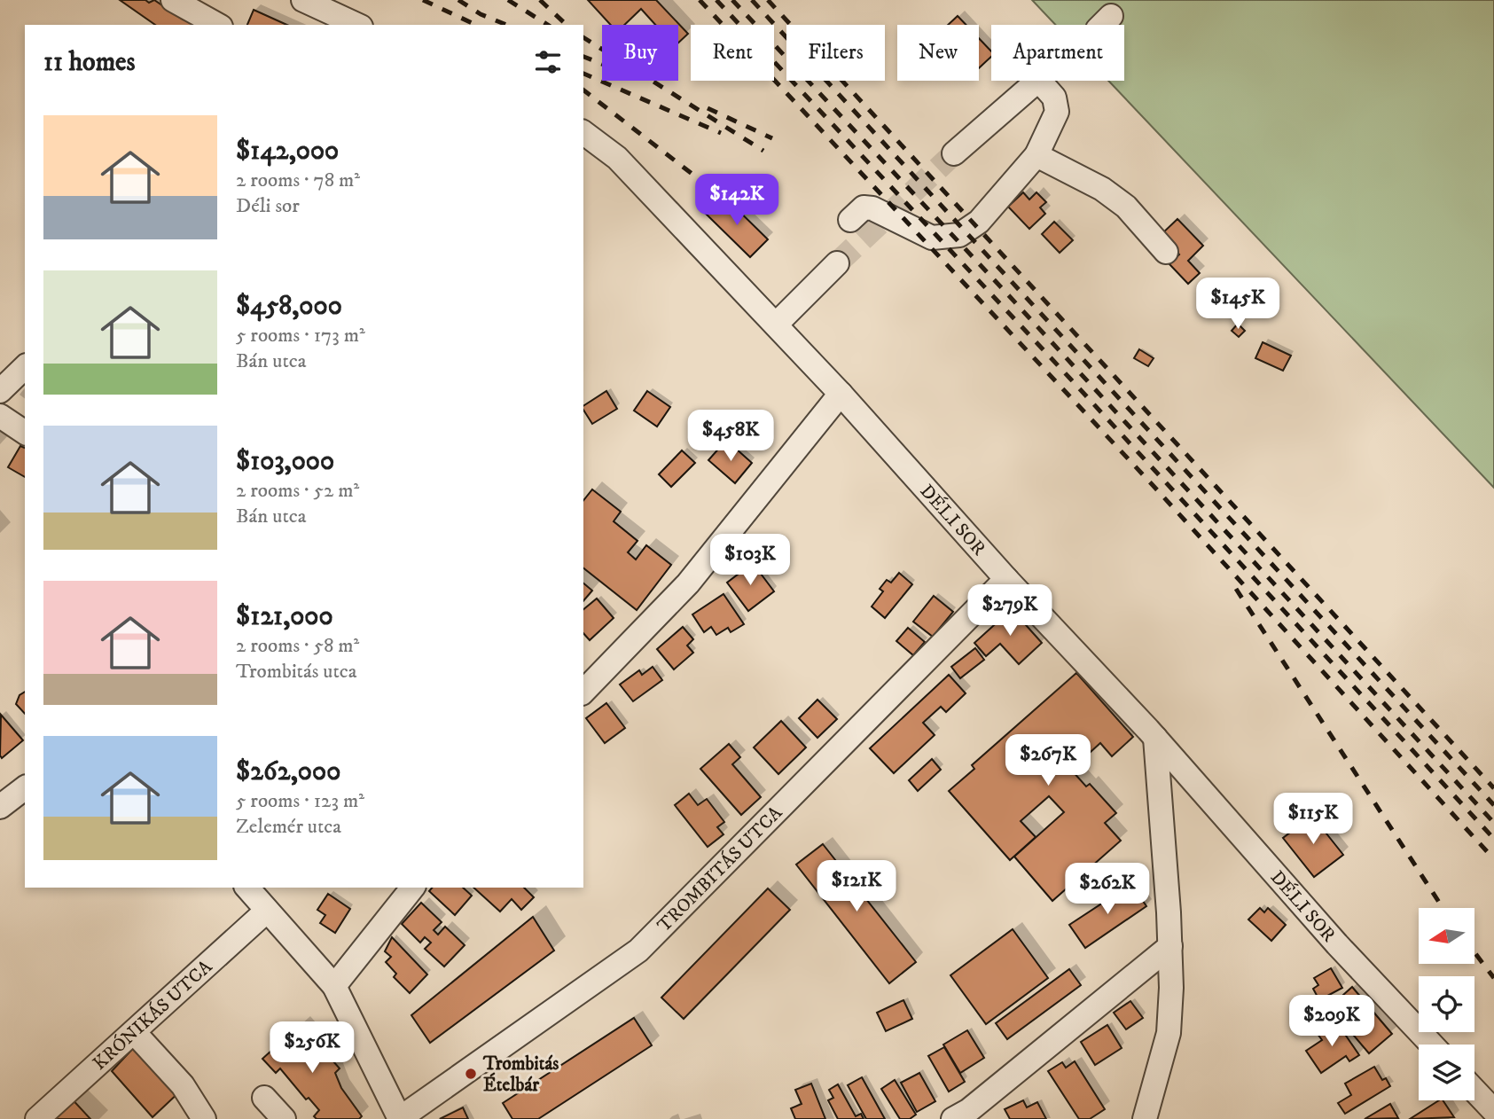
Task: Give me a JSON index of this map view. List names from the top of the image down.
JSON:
{
  "streets": {
    "street": ["DÉLI SOR", "TROMBITÁS UTCA", "KRÓNIKÁS UTCA"]
  },
  "crossings": [
    ["DÉLI SOR", "TROMBITÁS UTCA"]
  ],
  "places": ["Trombitás Ételbár"],
  "north": "left",
  "page": {
    "chip": [
      "Buy",
      "Rent",
      "Filters",
      "New",
      "Apartment"
    ],
    "heading": "11 homes",
    "list": [
      {
        "name": "$142,000",
        "note": "2 rooms · 78 m² · Déli sor"
      },
      {
        "name": "$458,000",
        "note": "5 rooms · 173 m² · Bán utca"
      },
      {
        "name": "$103,000",
        "note": "2 rooms · 52 m² · Bán utca"
      },
      {
        "name": "$121,000",
        "note": "2 rooms · 58 m² · Trombitás utca"
      },
      {
        "name": "$262,000",
        "note": "5 rooms · 123 m² · Zelemér utca"
      }
    ],
    "price": [
      "$142K",
      "$145K",
      "$458K",
      "$103K",
      "$279K",
      "$267K",
      "$115K",
      "$121K",
      "$262K",
      "$209K",
      "$256K"
    ]
  }
}
